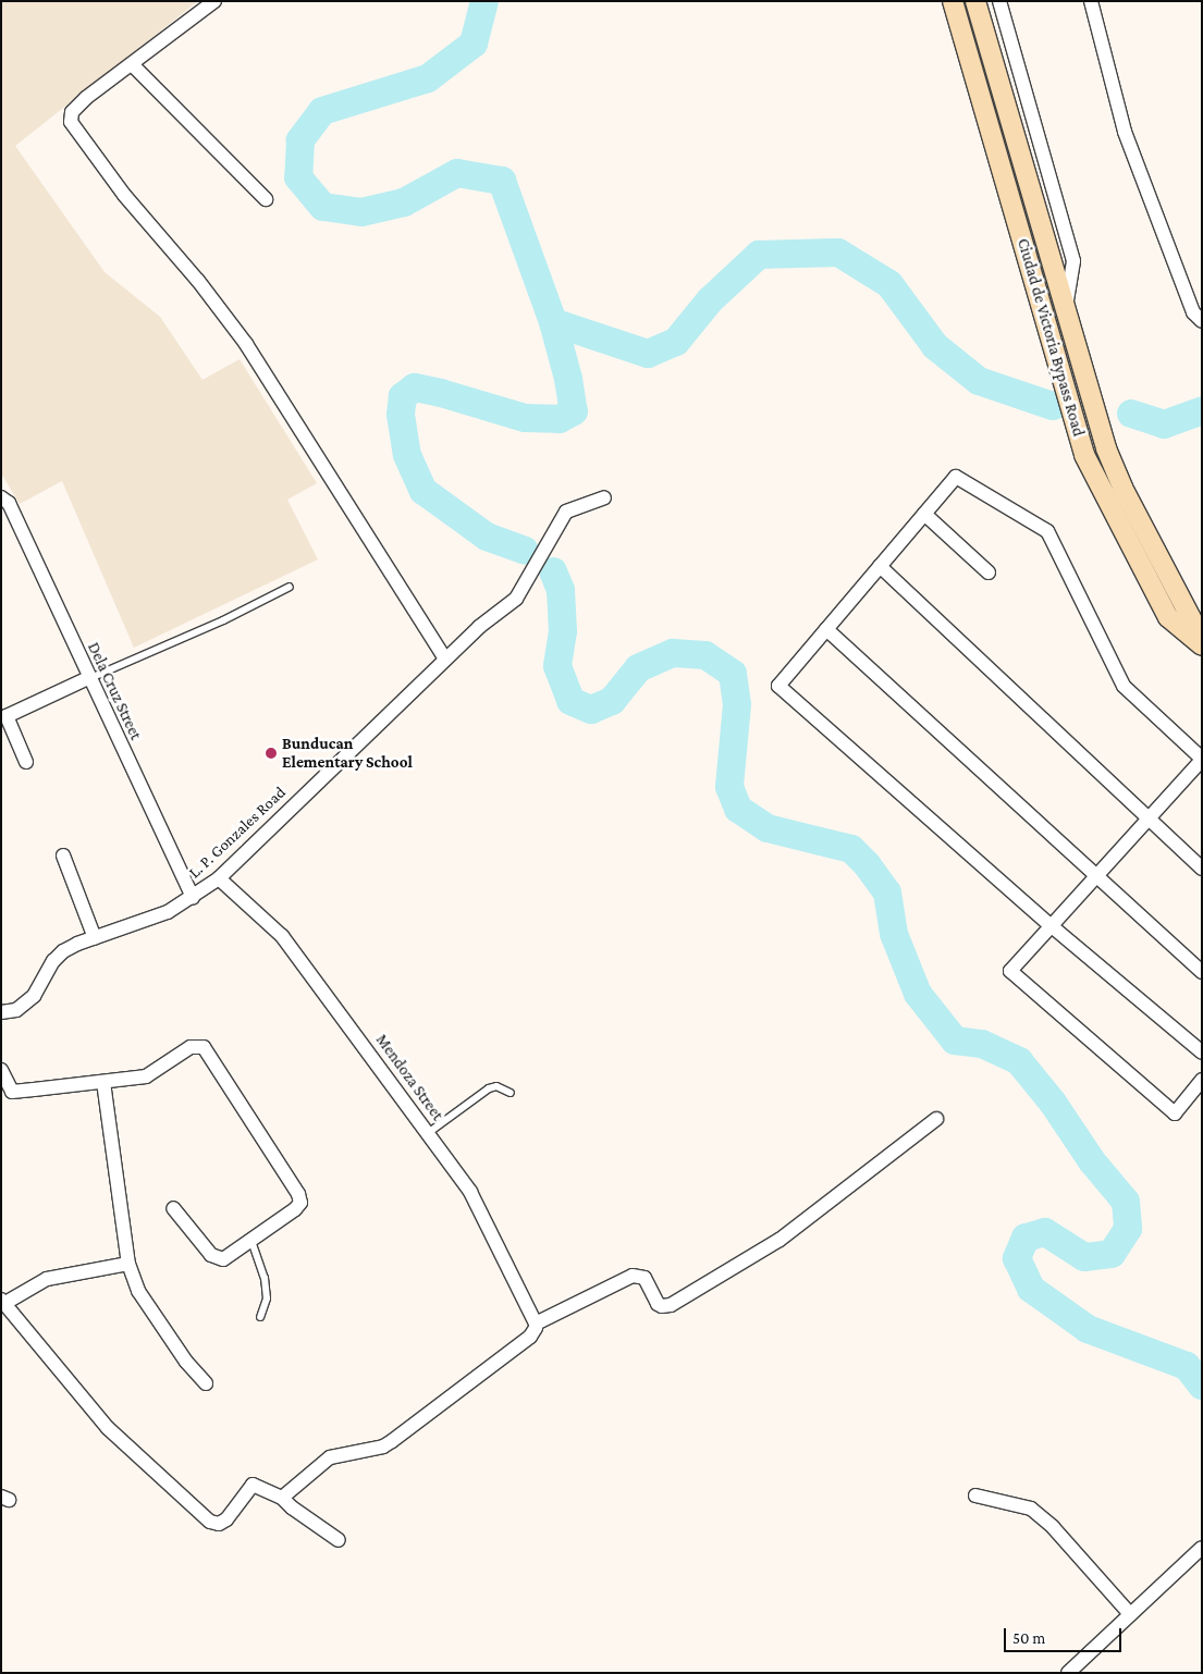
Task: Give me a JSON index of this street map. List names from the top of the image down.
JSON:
{
  "streets": {
    "main road": ["Ciudad de Victoria Bypass Road"],
    "street": ["Dela Cruz Street", "L. P. Gonzales Road", "Mendoza Street"]
  },
  "crossings": [
    ["Dela Cruz Street", "L. P. Gonzales Road"],
    ["L. P. Gonzales Road", "Mendoza Street"]
  ],
  "places": ["Bunducan Elementary School"],
  "scale_bar": "50 m"
}
